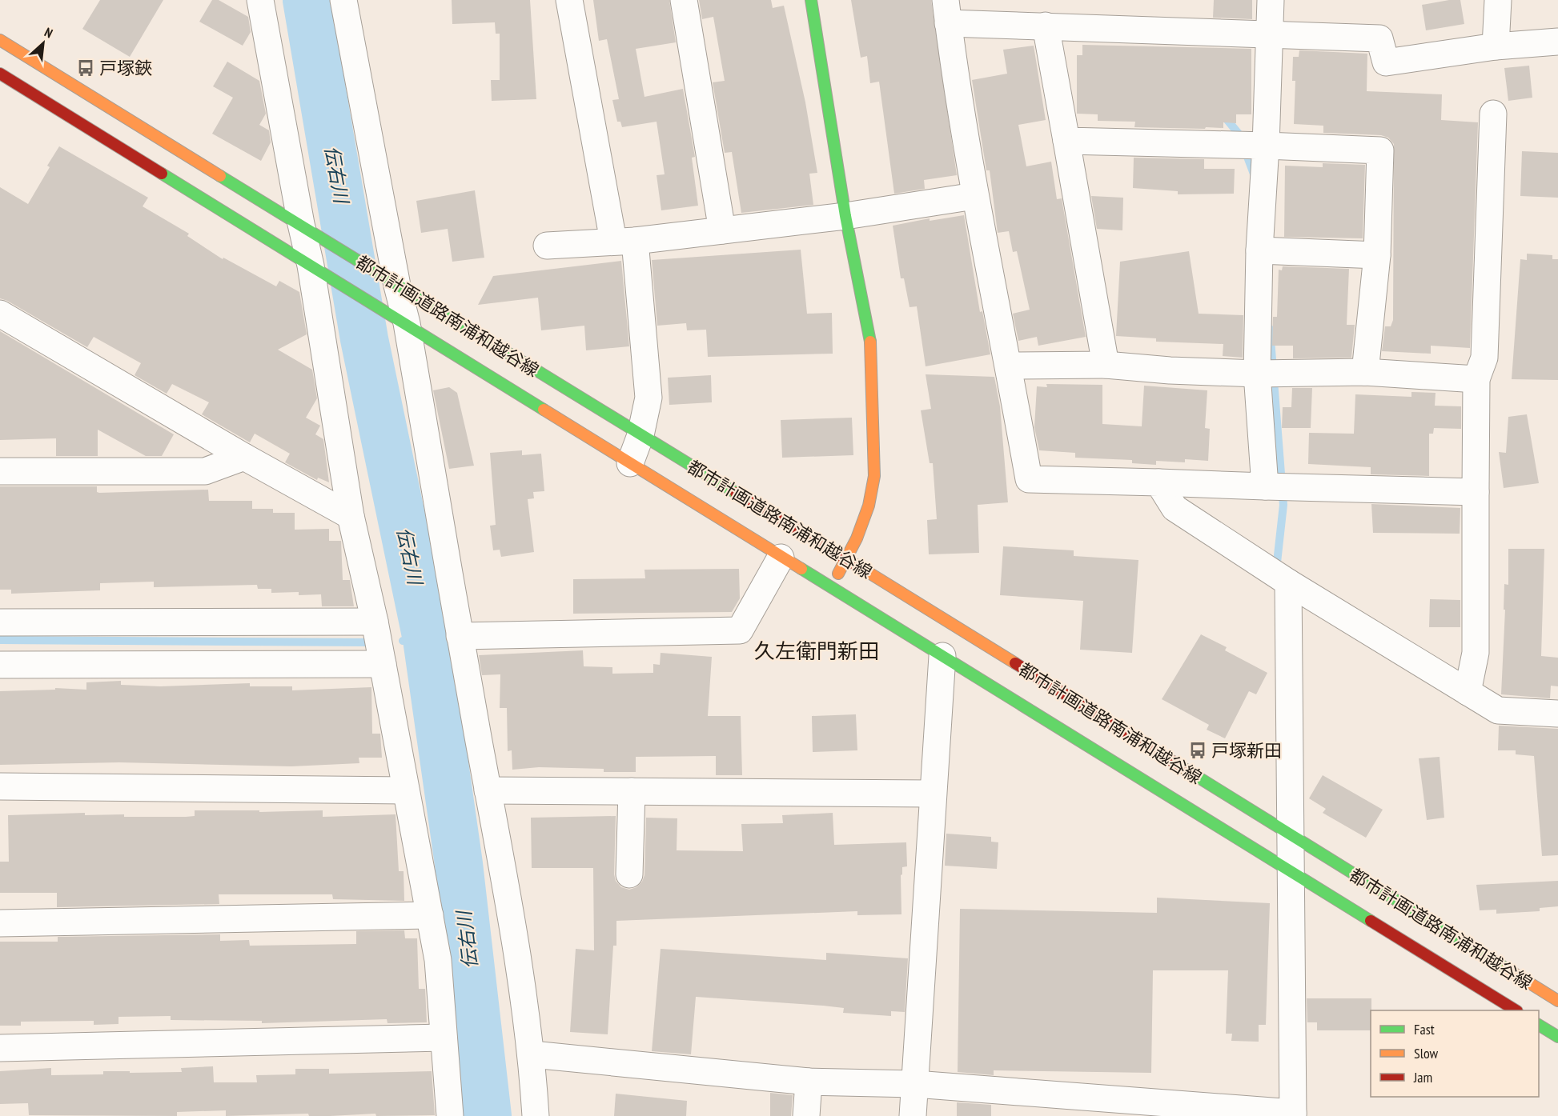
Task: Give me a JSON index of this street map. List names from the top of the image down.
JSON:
{
  "streets": {
    "street": ["都市計画道路南浦和越谷線"]
  },
  "districts": ["久左衛門新田"],
  "water": ["伝右川"],
  "places": {
    "bus stop": ["戸塚鋏", "戸塚新田"]
  },
  "legend": ["Fast", "Slow", "Jam"],
  "north": "top right"
}
